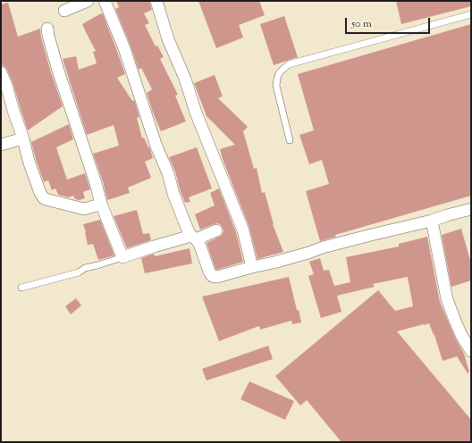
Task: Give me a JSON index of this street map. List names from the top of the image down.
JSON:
{
  "scale_bar": "50 m"
}
